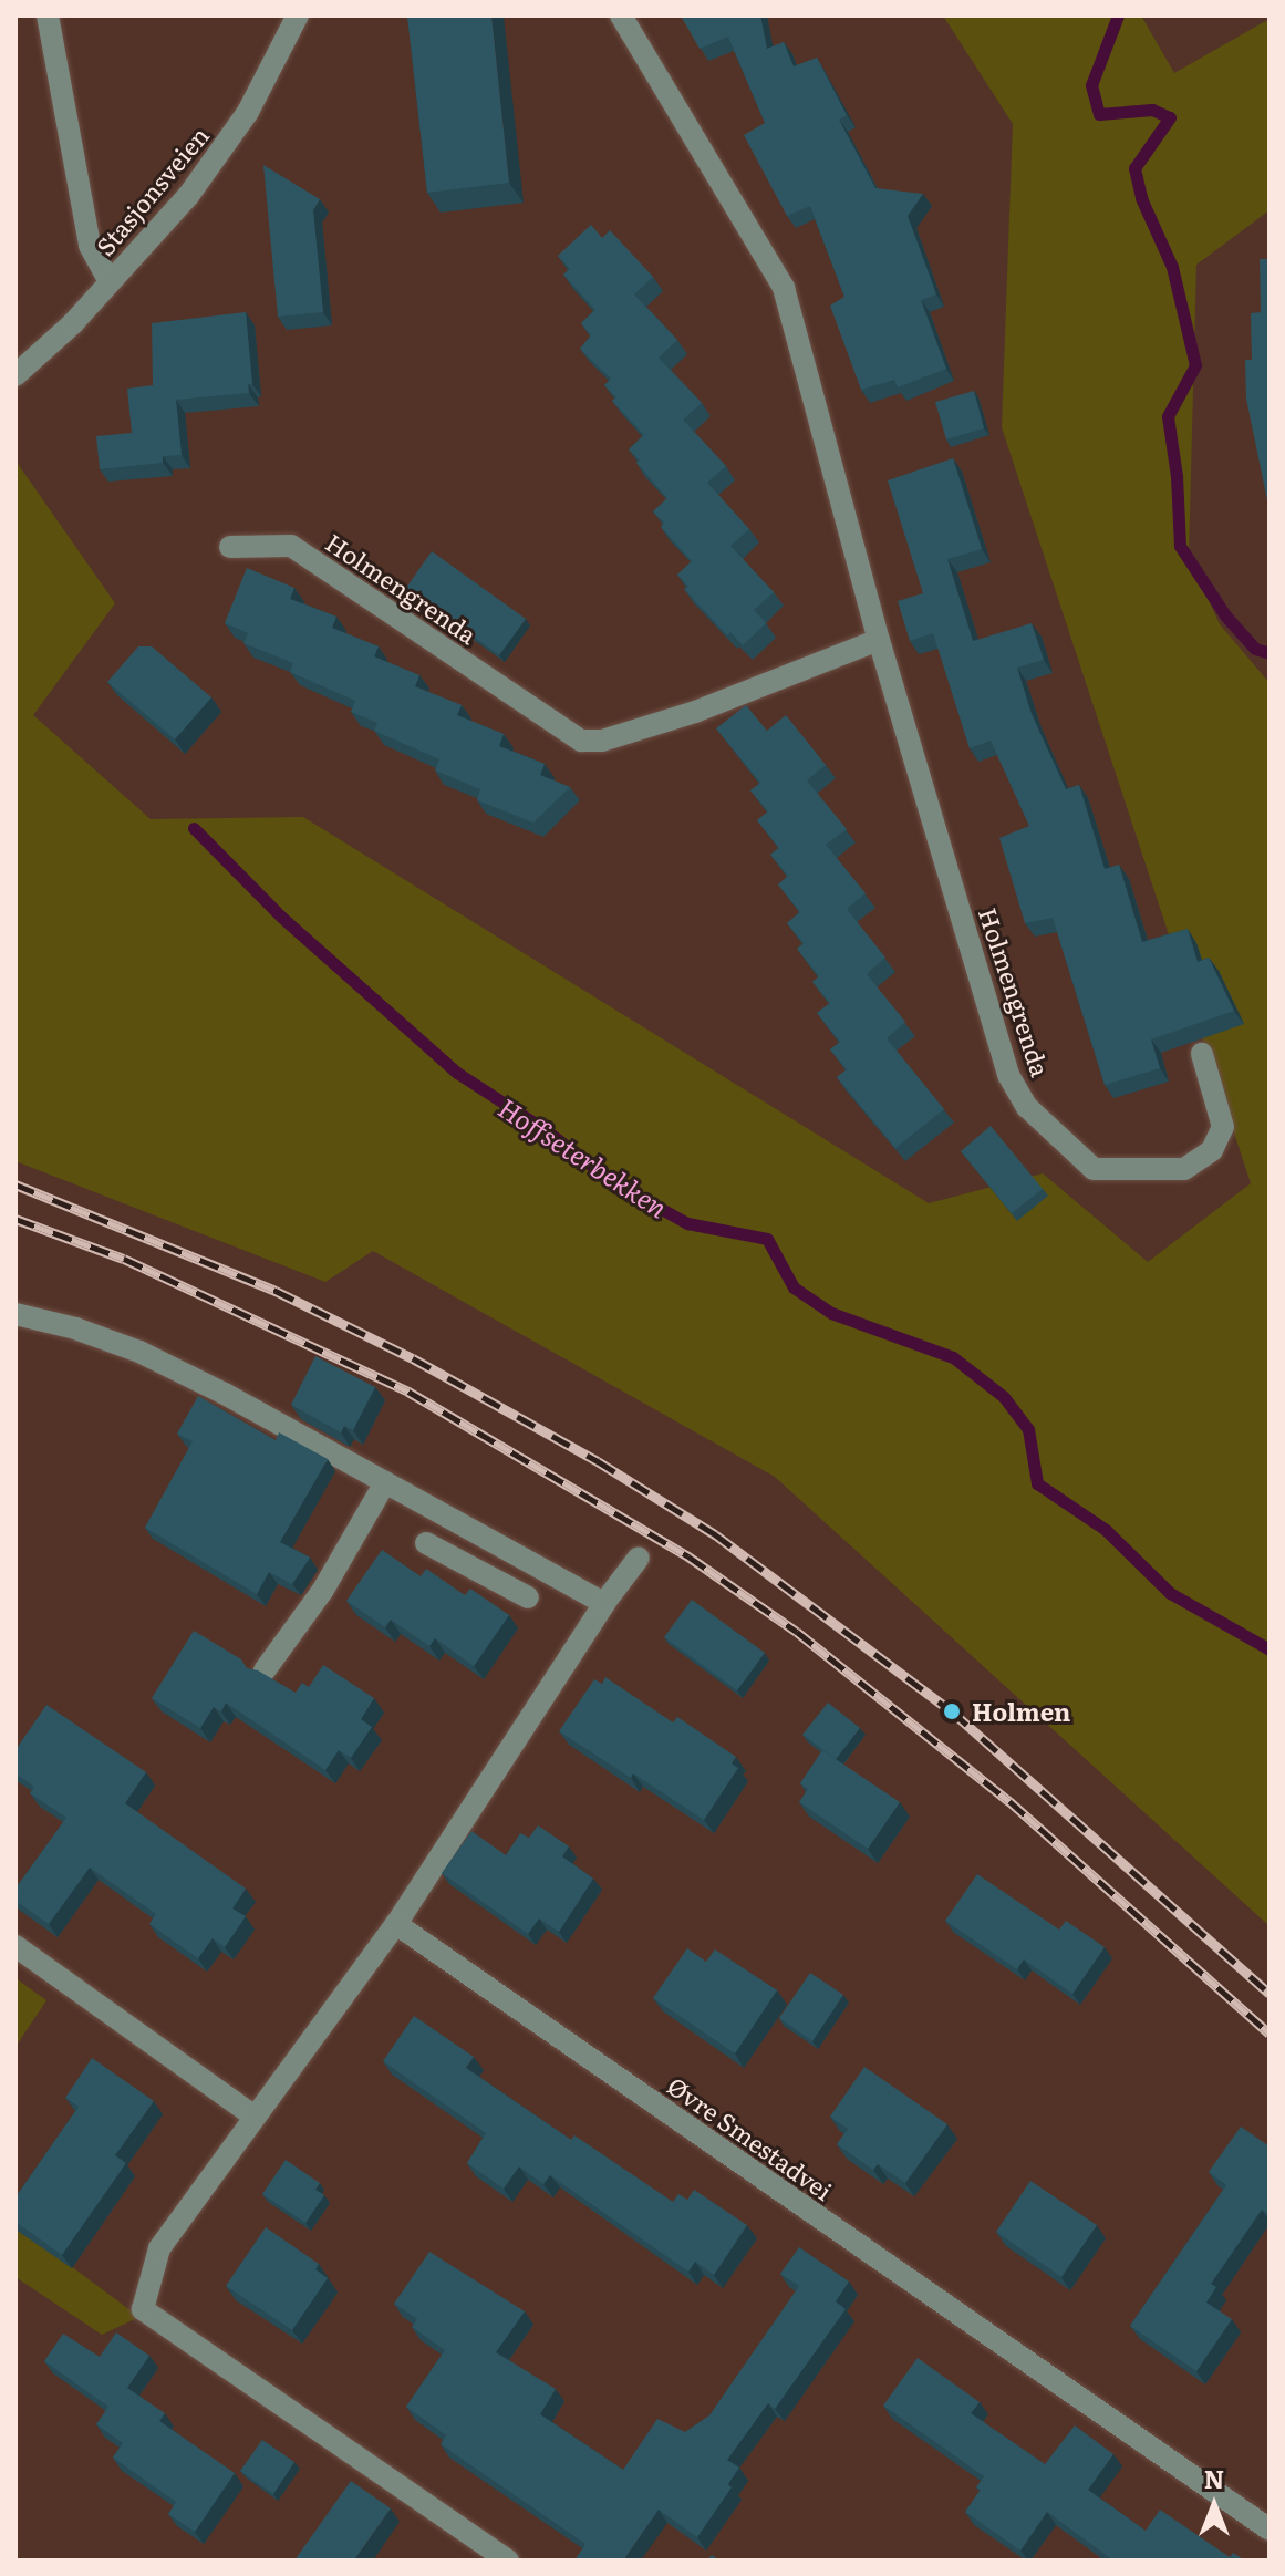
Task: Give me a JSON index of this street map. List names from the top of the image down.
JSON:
{
  "streets": {
    "street": ["Stasjonsveien", "Holmengrenda", "Øvre Smestadvei"]
  },
  "water": ["Hoffseterbekken"],
  "places": ["Holmen"],
  "north": "top"
}
